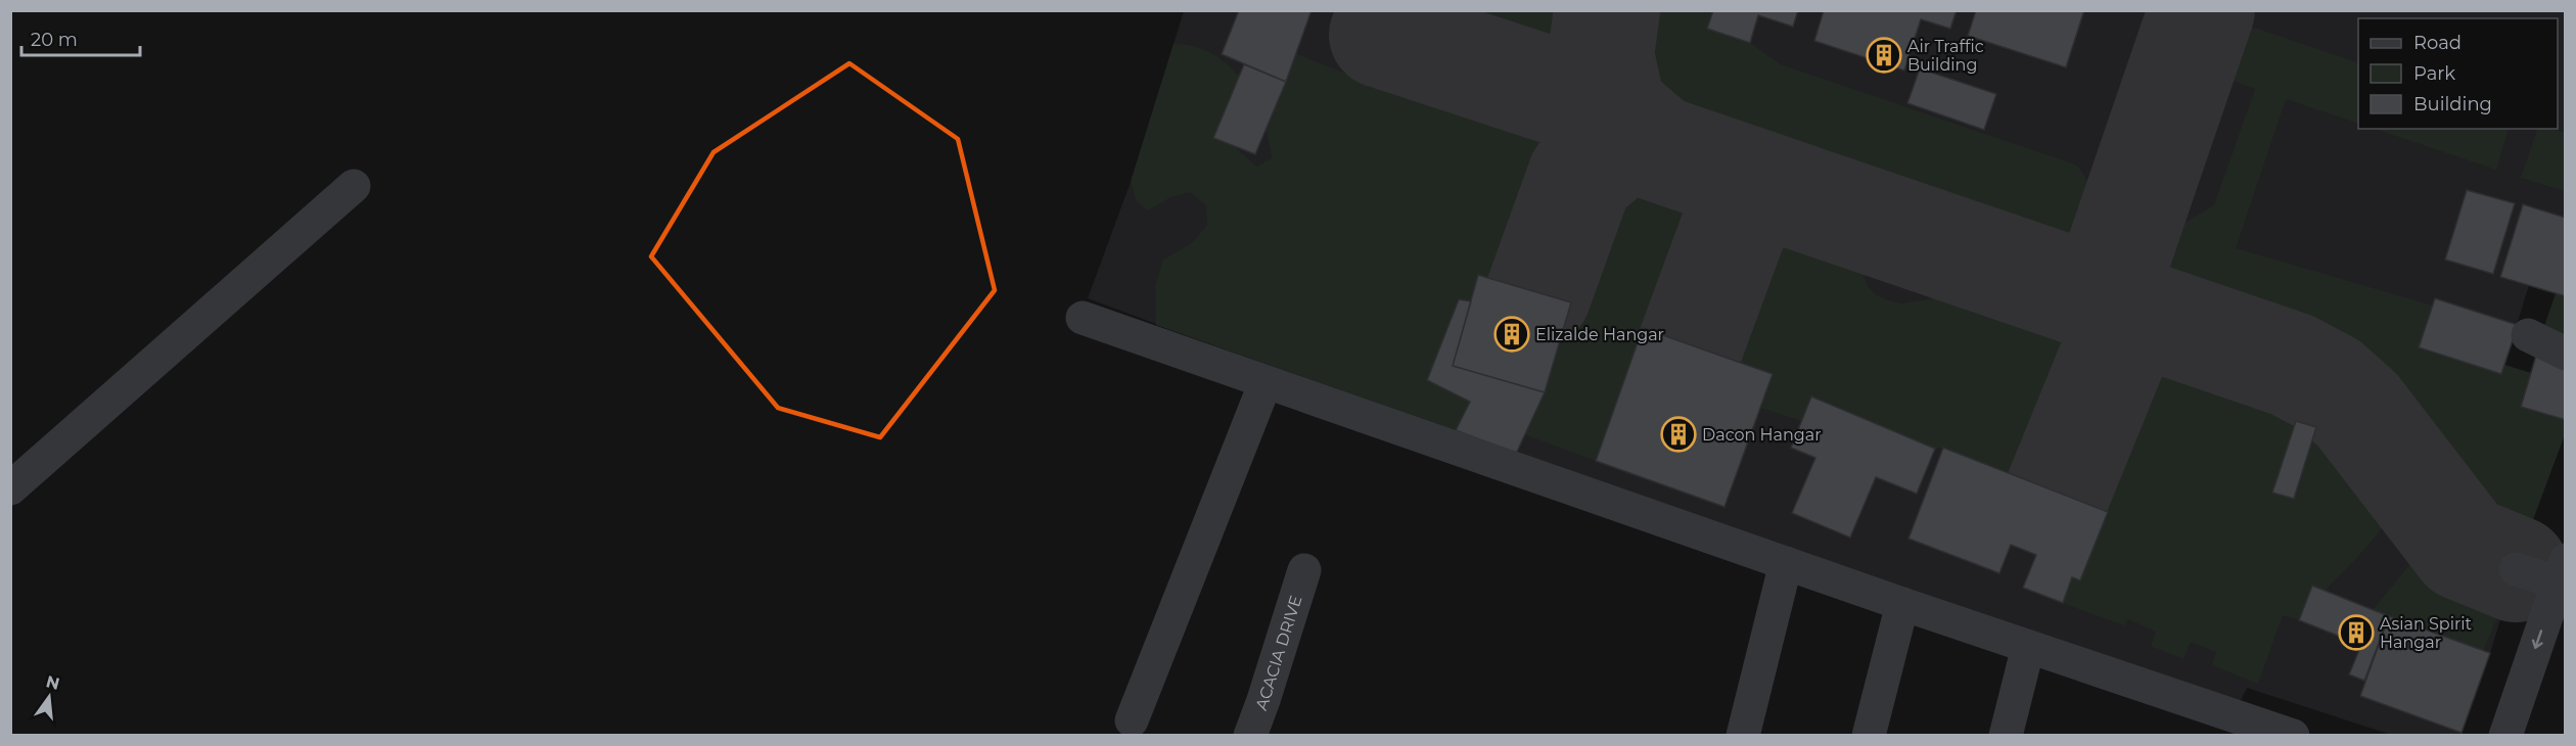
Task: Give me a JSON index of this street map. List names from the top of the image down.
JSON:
{
  "streets": {
    "street": ["ACACIA DRIVE"]
  },
  "places": {
    "building": [
      "Air Traffic Building",
      "Elizalde Hangar",
      "Dacon Hangar",
      "Asian Spirit Hangar"
    ]
  },
  "legend": ["Road", "Park", "Building"],
  "scale_bar": "20 m",
  "north": "top"
}
